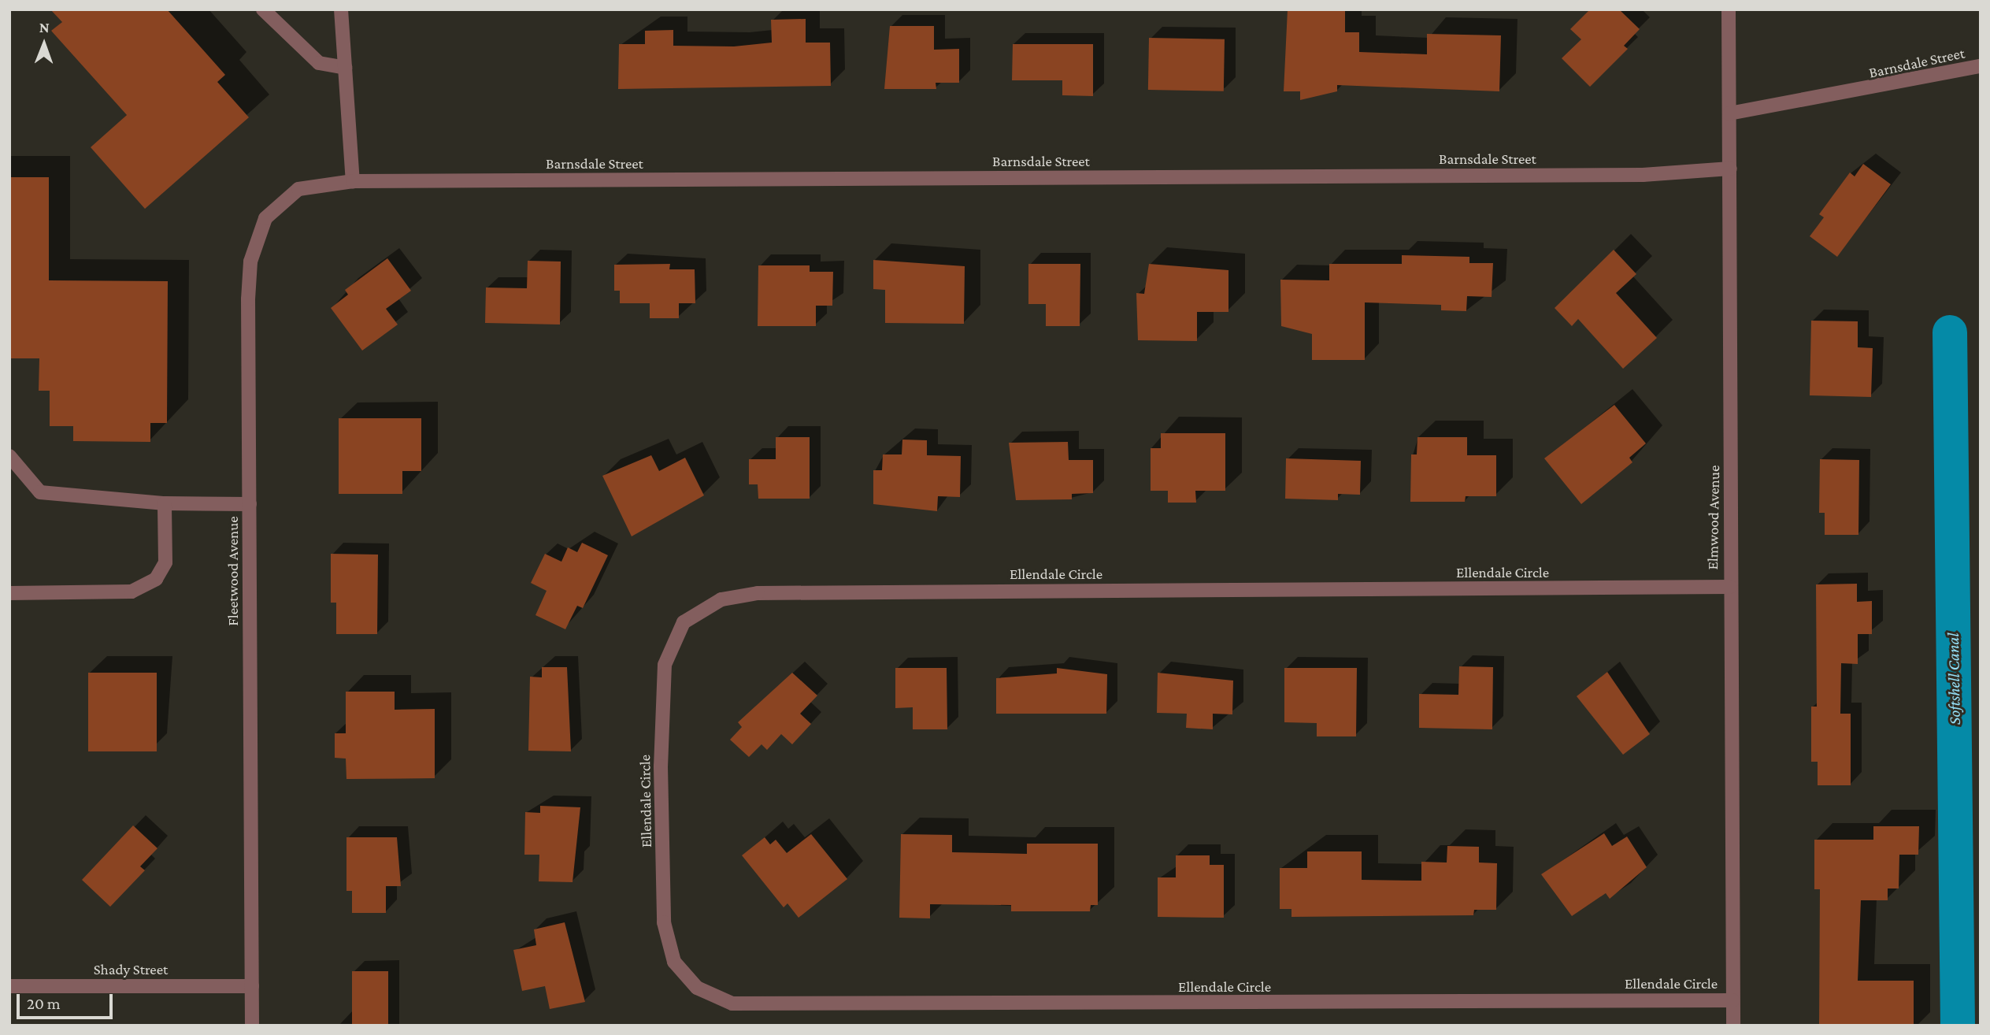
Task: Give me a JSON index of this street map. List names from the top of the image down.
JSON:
{
  "streets": {
    "street": [
      "Barnsdale Street",
      "Elmwood Avenue",
      "Fleetwood Avenue",
      "Ellendale Circle",
      "Shady Street"
    ]
  },
  "crossings": [
    ["Barnsdale Street", "Elmwood Avenue"],
    ["Barnsdale Street", "Fleetwood Avenue"],
    ["Elmwood Avenue", "Ellendale Circle"],
    ["Fleetwood Avenue", "Shady Street"]
  ],
  "water": ["Softshell Canal"],
  "scale_bar": "20 m",
  "north": "top"
}
